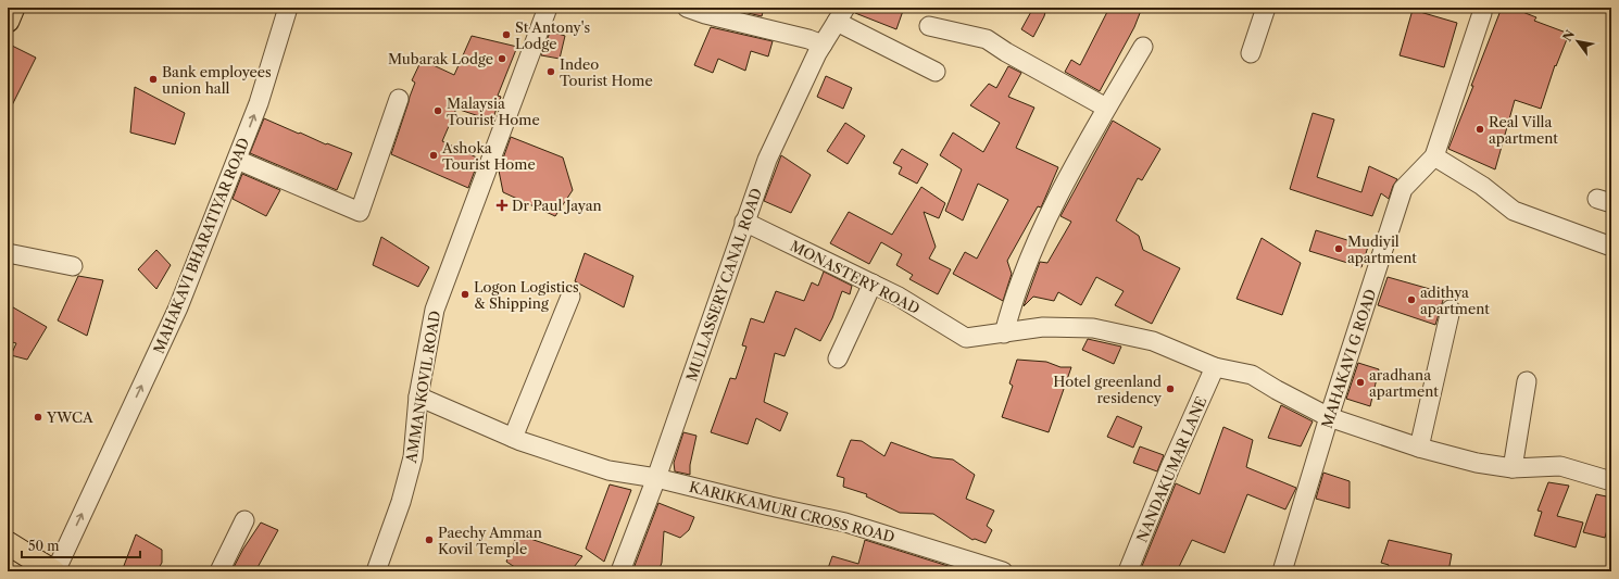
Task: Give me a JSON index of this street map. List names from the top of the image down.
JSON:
{
  "streets": {
    "street": [
      "MAHAKAVI BHARATIYAR ROAD",
      "MONASTERY ROAD",
      "MULLASSERY CANAL ROAD",
      "MAHAKAVI G ROAD",
      "AMMANKOVIL ROAD",
      "NANDAKUMAR LANE",
      "KARIKKAMURI CROSS ROAD"
    ]
  },
  "crossings": [
    ["MONASTERY ROAD", "MULLASSERY CANAL ROAD"],
    ["MONASTERY ROAD", "MAHAKAVI G ROAD"],
    ["MONASTERY ROAD", "NANDAKUMAR LANE"],
    ["MULLASSERY CANAL ROAD", "KARIKKAMURI CROSS ROAD"],
    ["AMMANKOVIL ROAD", "KARIKKAMURI CROSS ROAD"]
  ],
  "one_way": ["MAHAKAVI BHARATIYAR ROAD"],
  "places": {
    "other": [
      "St Antony's Lodge",
      "Mubarak Lodge",
      "Indeo Tourist Home",
      "Bank employees union hall",
      "Malaysia Tourist Home",
      "Real Villa apartment",
      "Ashoka Tourist Home",
      "Mudiyil apartment",
      "Logon Logistics & Shipping",
      "adithya apartment",
      "aradhana apartment",
      "Hotel greenland residency",
      "YWCA",
      "Paechy Amman Kovil Temple"
    ],
    "health": ["Dr Paul Jayan"]
  },
  "scale_bar": "50 m",
  "north": "top left"
}
